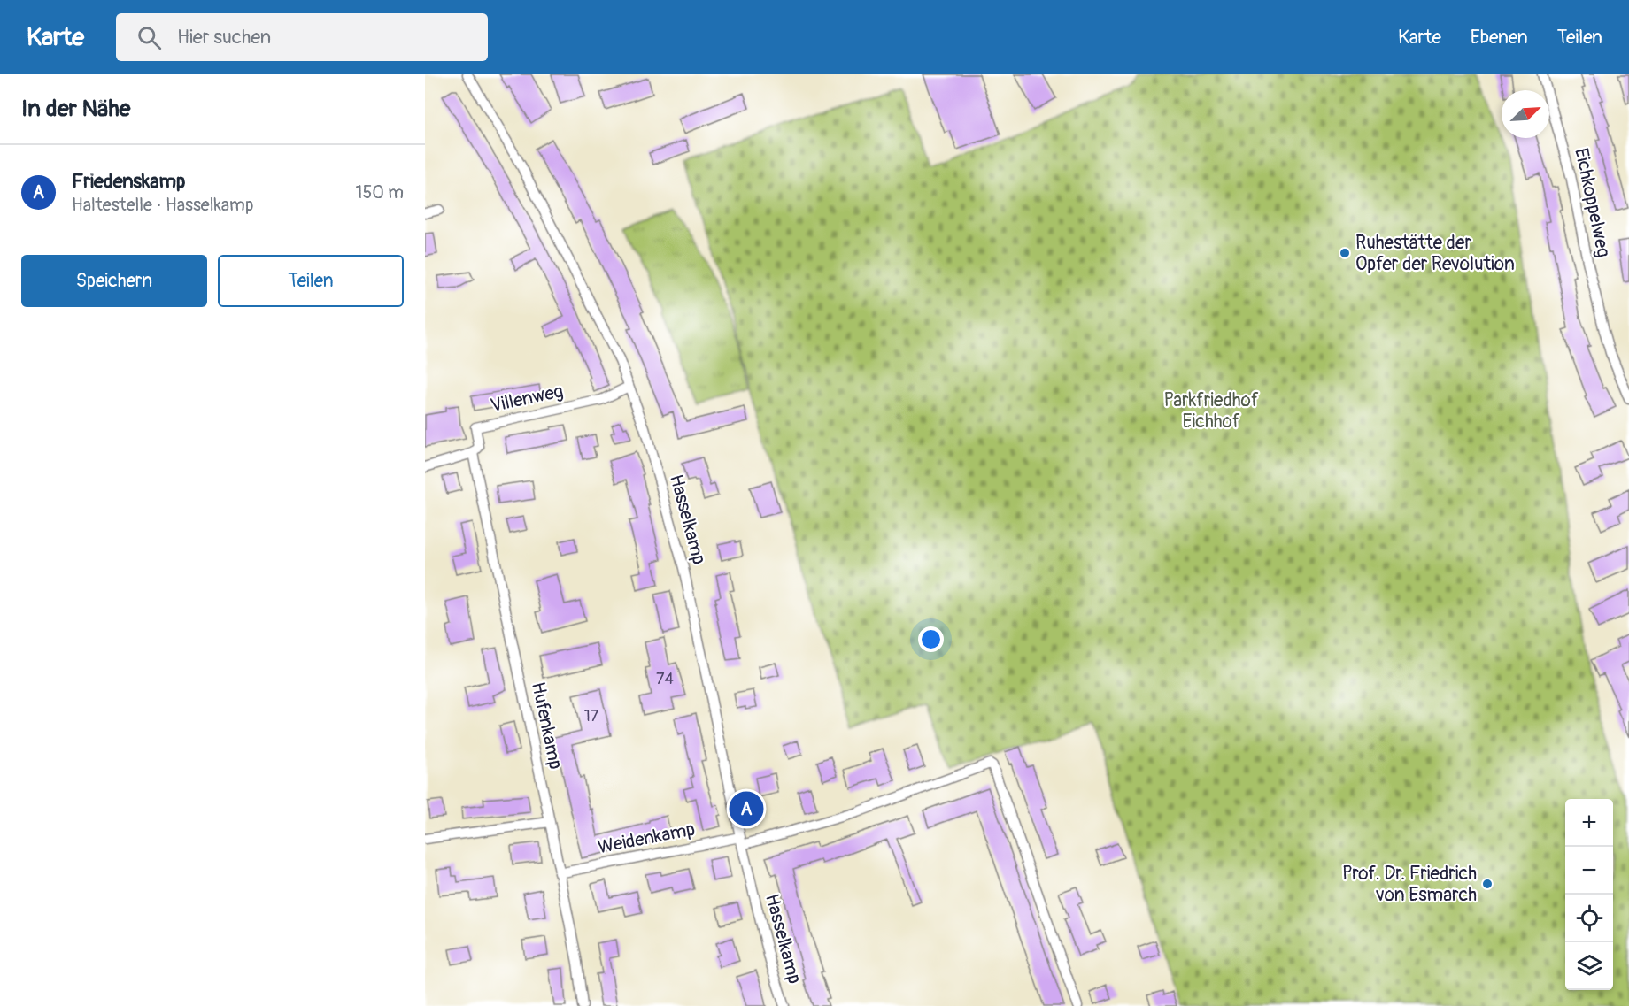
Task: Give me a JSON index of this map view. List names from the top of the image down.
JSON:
{
  "streets": {
    "street": [
      "Eichkoppelweg",
      "Villenweg",
      "Hasselkamp",
      "Hufenkamp",
      "Weidenkamp"
    ]
  },
  "crossings": [
    ["Villenweg", "Hasselkamp"],
    ["Villenweg", "Hufenkamp"],
    ["Hasselkamp", "Weidenkamp"],
    ["Hufenkamp", "Weidenkamp"]
  ],
  "parks": ["Parkfriedhof Eichhof"],
  "places": ["Ruhestätte der Opfer der Revolution", "Prof. Dr. Friedrich von Esmarch"],
  "house_numbers": ["74", "17"],
  "north": "top right",
  "page": {
    "header": "Karte",
    "search": "Hier suchen",
    "nav": ["Karte", "Ebenen", "Teilen"],
    "heading": "In der Nähe",
    "list": [
      {
        "mark": "A",
        "name": "Friedenskamp",
        "note": "Haltestelle · Hasselkamp",
        "value": "150 m"
      }
    ],
    "buttons": ["Speichern", "Teilen"],
    "pins": "A",
    "map_buttons": ["+", "−"]
  }
}
